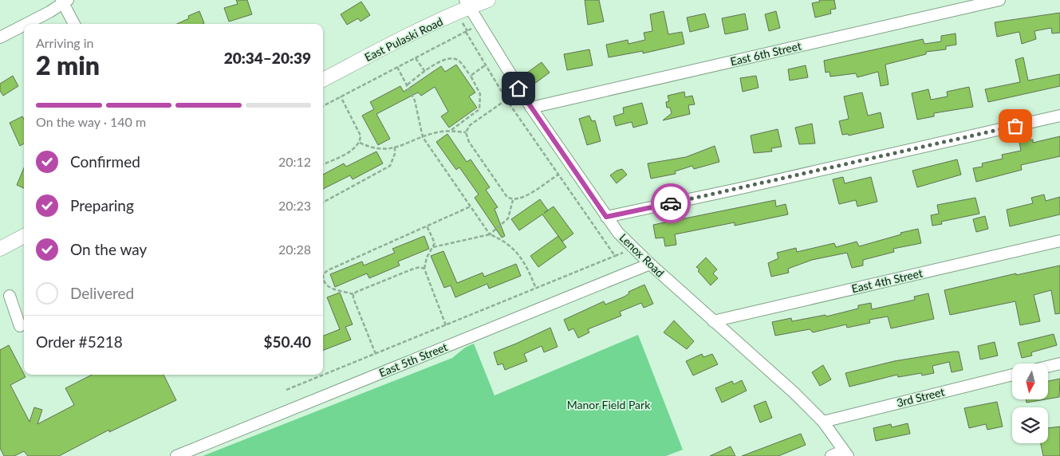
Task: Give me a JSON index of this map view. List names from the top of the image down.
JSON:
{
  "streets": {
    "main road": ["East Pulaski Road"],
    "street": [
      "East 6th Street",
      "Lenox Road",
      "East 4th Street",
      "East 5th Street",
      "3rd Street"
    ]
  },
  "crossings": [
    ["East Pulaski Road", "Lenox Road"],
    ["East 6th Street", "Lenox Road"],
    ["Lenox Road", "East 4th Street"],
    ["Lenox Road", "East 5th Street"],
    ["Lenox Road", "3rd Street"]
  ],
  "parks": ["Manor Field Park"],
  "north": "bottom",
  "page": {
    "heading": ["2 min", "Arriving in", "20:34–20:39"],
    "panel": ["Order #5218", "$50.40"],
    "bar": "On the way · 140 m",
    "list": [
      ["Confirmed", "20:12"],
      ["Preparing", "20:23"],
      ["On the way", "20:28"],
      "Delivered"
    ]
  }
}
